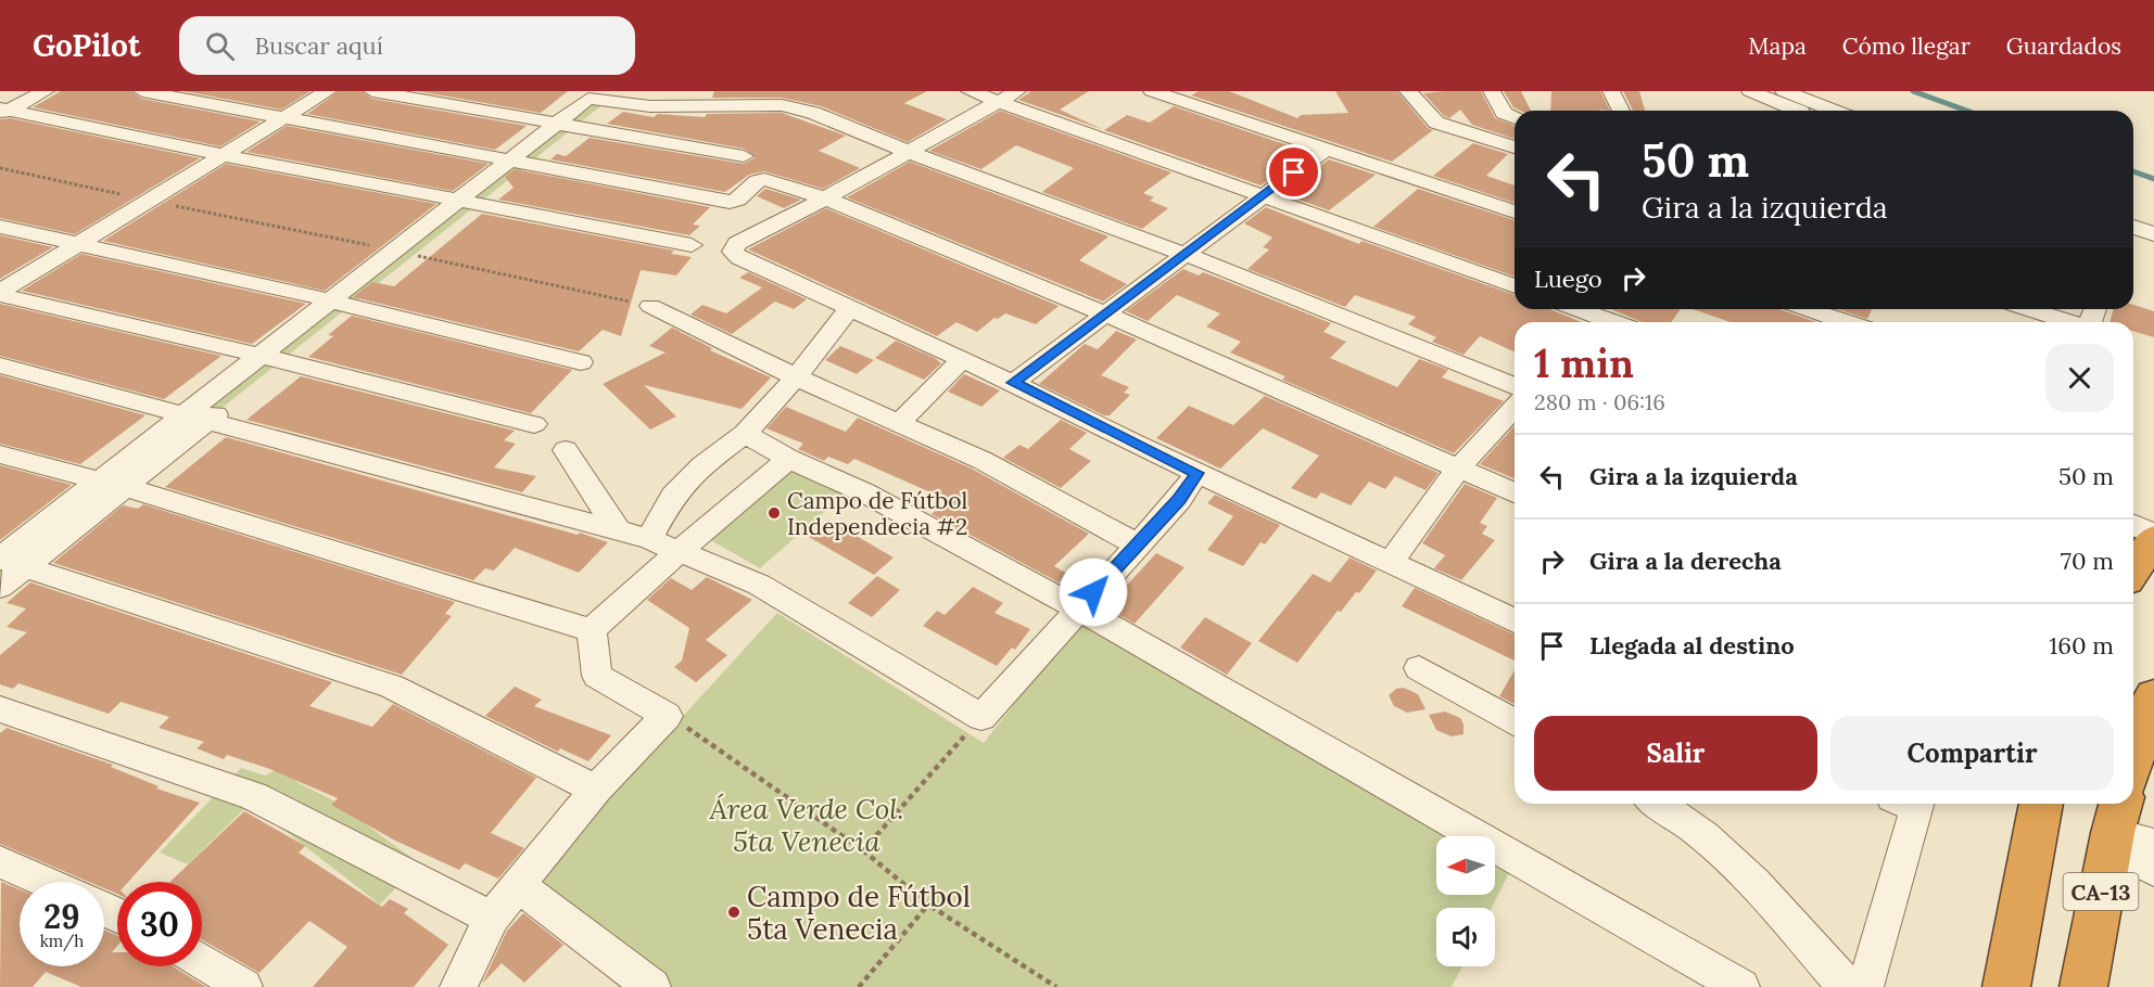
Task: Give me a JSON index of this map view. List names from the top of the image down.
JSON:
{
  "streets": {
    "highway": ["CA-13"]
  },
  "parks": ["Área Verde Col. 5ta Venecia"],
  "places": ["Campo de Fútbol Independecia #2", "Campo de Fútbol 5ta Venecia"],
  "north": "left",
  "page": {
    "header": "GoPilot",
    "search": "Buscar aquí",
    "nav": ["Mapa", "Cómo llegar", "Guardados"],
    "turn": ["50 m", "Gira a la izquierda"],
    "then": "Luego",
    "heading": ["1 min", "280 m · 06:16"],
    "list": [
      {
        "name": "Gira a la izquierda",
        "value": "50 m"
      },
      {
        "name": "Gira a la derecha",
        "value": "70 m"
      },
      {
        "name": "Llegada al destino",
        "value": "160 m"
      }
    ],
    "buttons": ["Salir", "Compartir"],
    "speed": "29 km/h",
    "limit": "30"
  }
}
